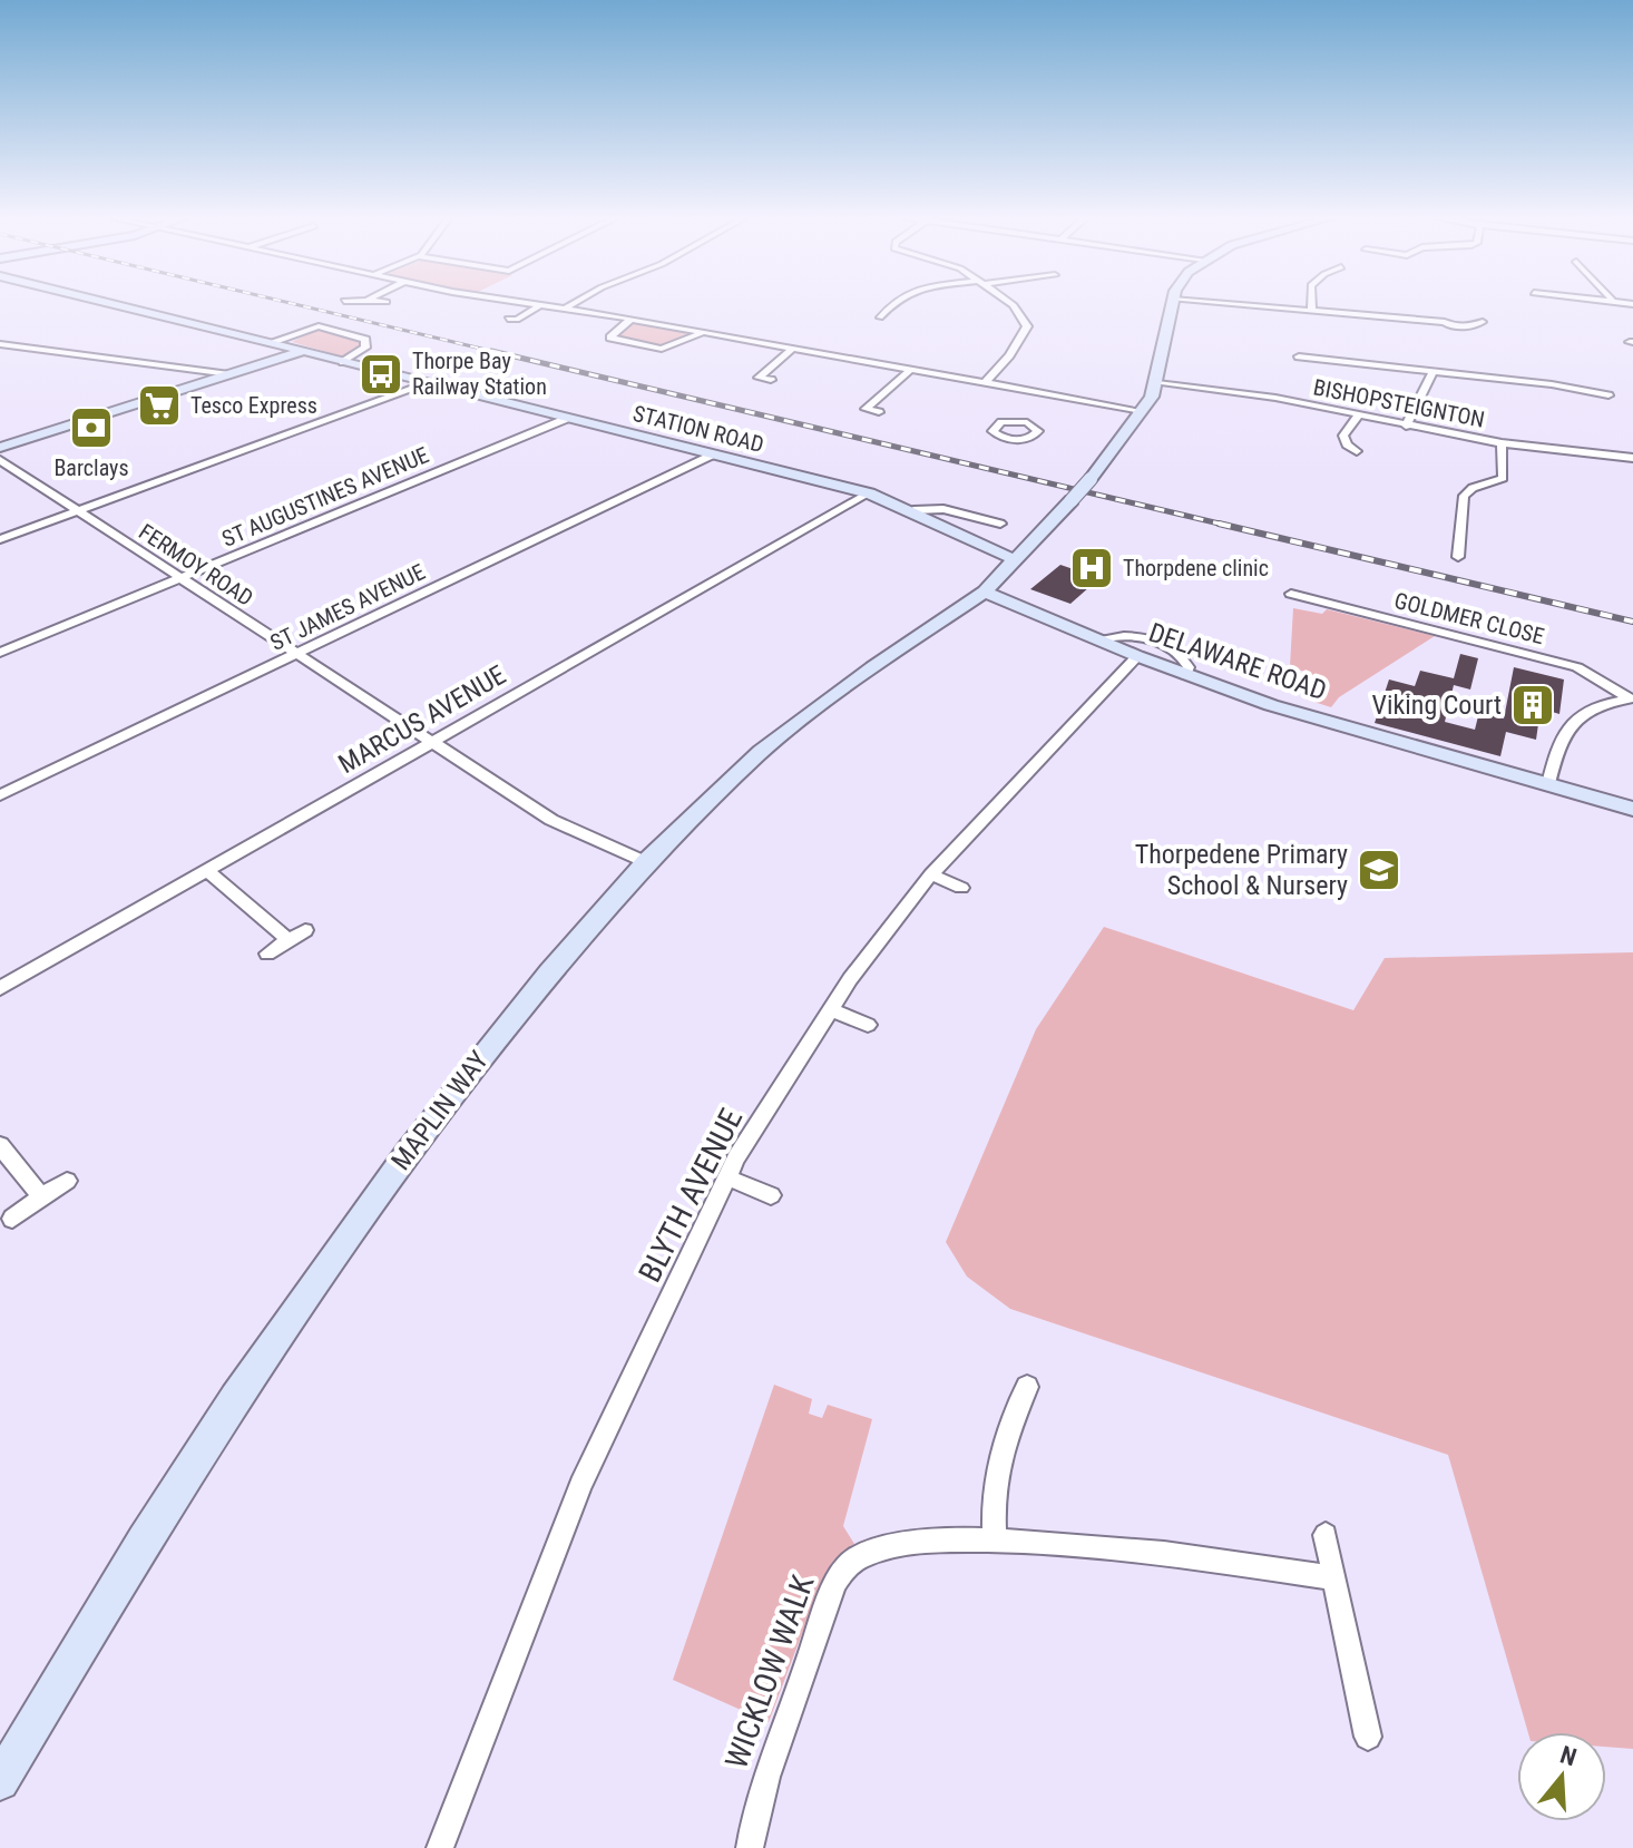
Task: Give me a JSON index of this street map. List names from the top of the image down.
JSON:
{
  "streets": {
    "street": [
      "BISHOPSTEIGNTON",
      "STATION ROAD",
      "ST AUGUSTINES AVENUE",
      "FERMOY ROAD",
      "ST JAMES AVENUE",
      "GOLDMER CLOSE",
      "DELAWARE ROAD",
      "MARCUS AVENUE",
      "MAPLIN WAY",
      "BLYTH AVENUE",
      "WICKLOW WALK"
    ]
  },
  "crossings": [
    ["BISHOPSTEIGNTON", "MAPLIN WAY"],
    ["STATION ROAD", "ST AUGUSTINES AVENUE"],
    ["STATION ROAD", "ST JAMES AVENUE"],
    ["STATION ROAD", "MARCUS AVENUE"],
    ["STATION ROAD", "MAPLIN WAY"],
    ["ST AUGUSTINES AVENUE", "FERMOY ROAD"],
    ["FERMOY ROAD", "ST JAMES AVENUE"],
    ["FERMOY ROAD", "MARCUS AVENUE"],
    ["FERMOY ROAD", "MAPLIN WAY"],
    ["DELAWARE ROAD", "MAPLIN WAY"],
    ["DELAWARE ROAD", "BLYTH AVENUE"]
  ],
  "places": {
    "bus stop": ["Thorpe Bay Railway Station"],
    "supermarket": ["Tesco Express"],
    "bank": ["Barclays"],
    "hospital": ["Thorpdene clinic"],
    "building": ["Viking Court"],
    "school or university": ["Thorpedene Primary School & Nursery"]
  },
  "north": "top"
}
